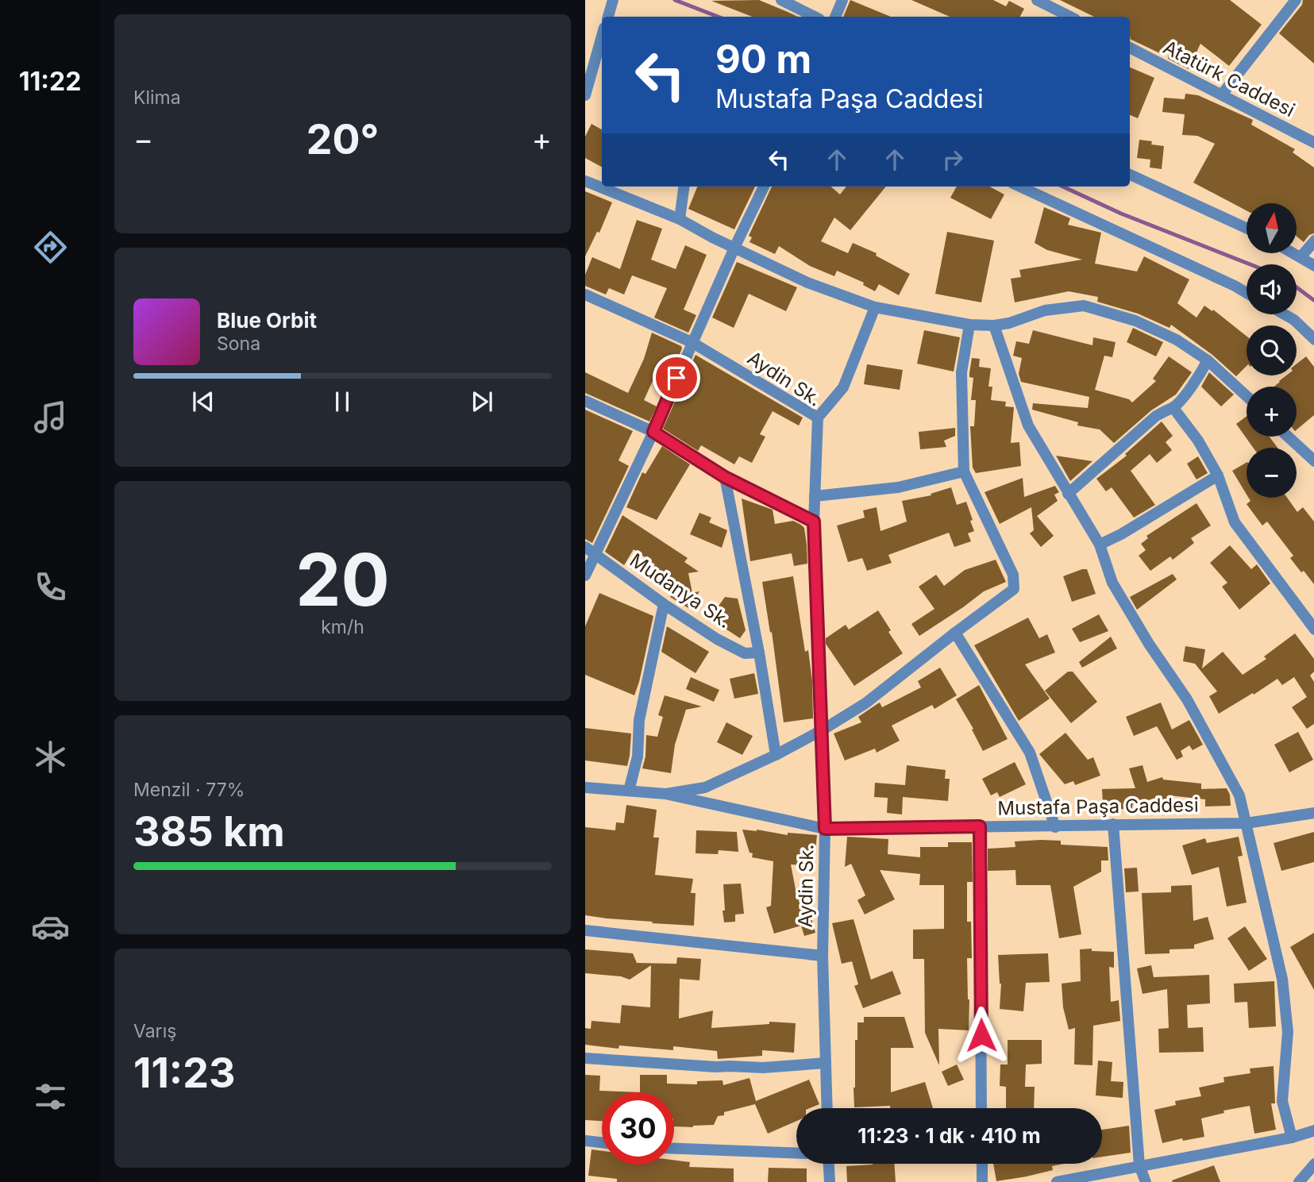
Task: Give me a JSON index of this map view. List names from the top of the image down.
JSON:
{
  "streets": {
    "street": [
      "Atatürk Caddesi",
      "Aydin Sk.",
      "Mudanya Sk.",
      "Mustafa Paşa Caddesi"
    ]
  },
  "crossings": [
    ["Aydin Sk.", "Mustafa Paşa Caddesi"]
  ],
  "north": "top",
  "page": {
    "tabs": "11:22",
    "tile": [
      "Klima",
      ["20", "km/h"],
      ["Menzil · 77%", "385 km"],
      ["Varış", "11:23"]
    ],
    "turn": ["90 m", "Mustafa Paşa Caddesi"],
    "heat": ["−", "20°", "+"],
    "map_buttons": ["+", "−"],
    "song": ["Blue Orbit", "Sona"],
    "limit": "30",
    "trip": "11:23 · 1 dk · 410 m"
  }
}
